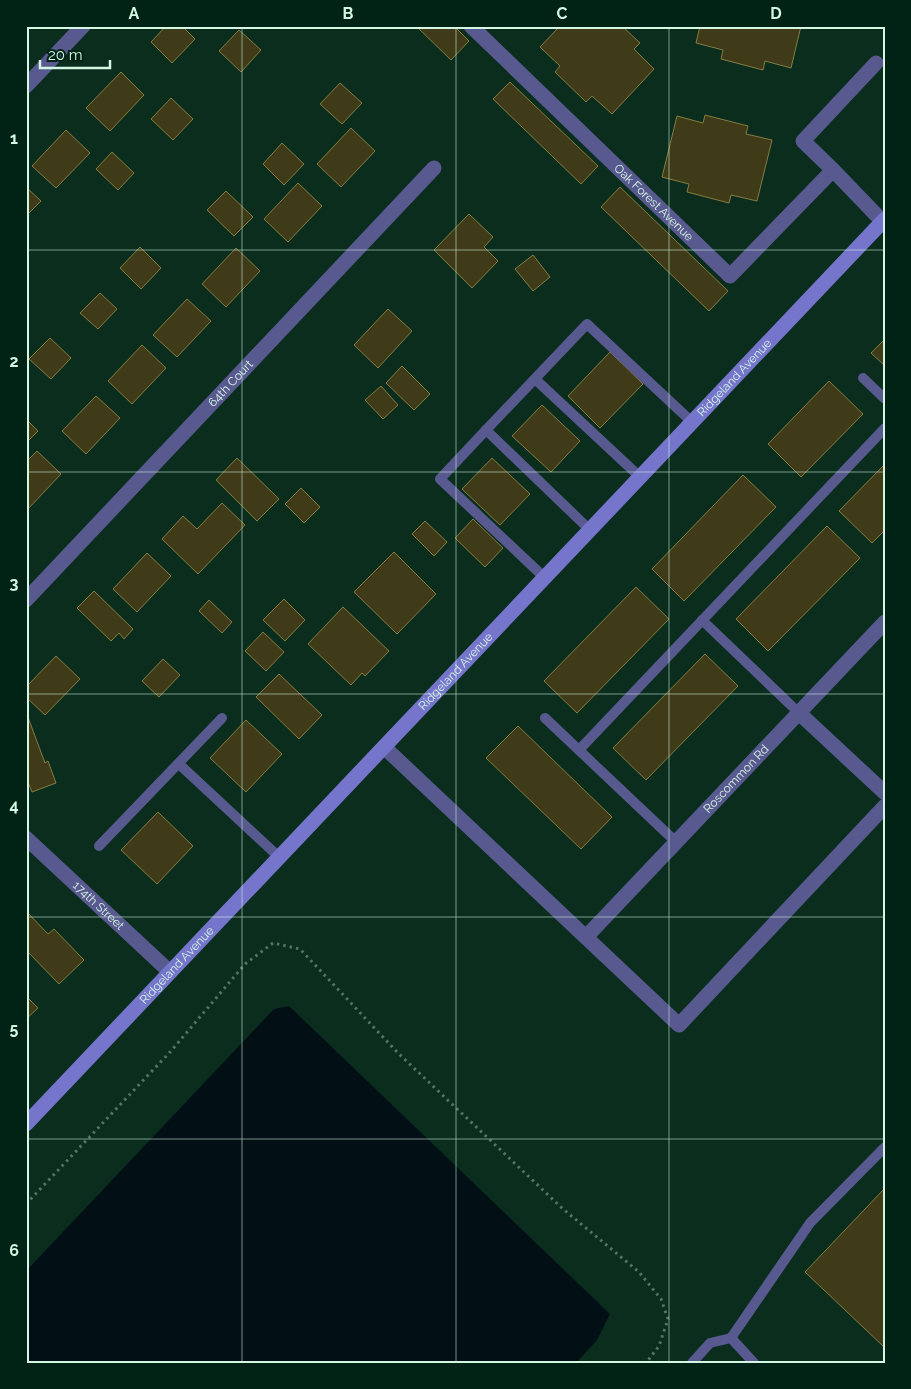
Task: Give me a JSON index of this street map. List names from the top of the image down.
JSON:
{
  "streets": {
    "street": [
      "Oak Forest Avenue",
      "Ridgeland Avenue",
      "64th Court",
      "Roscommon Rd",
      "174th Street"
    ]
  },
  "crossings": [
    ["Ridgeland Avenue", "174th Street"]
  ],
  "scale_bar": "20 m",
  "grid": {
    "columns": [
      "A",
      "B",
      "C",
      "D"
    ],
    "rows": [
      "1",
      "2",
      "3",
      "4",
      "5",
      "6"
    ]
  }
}
